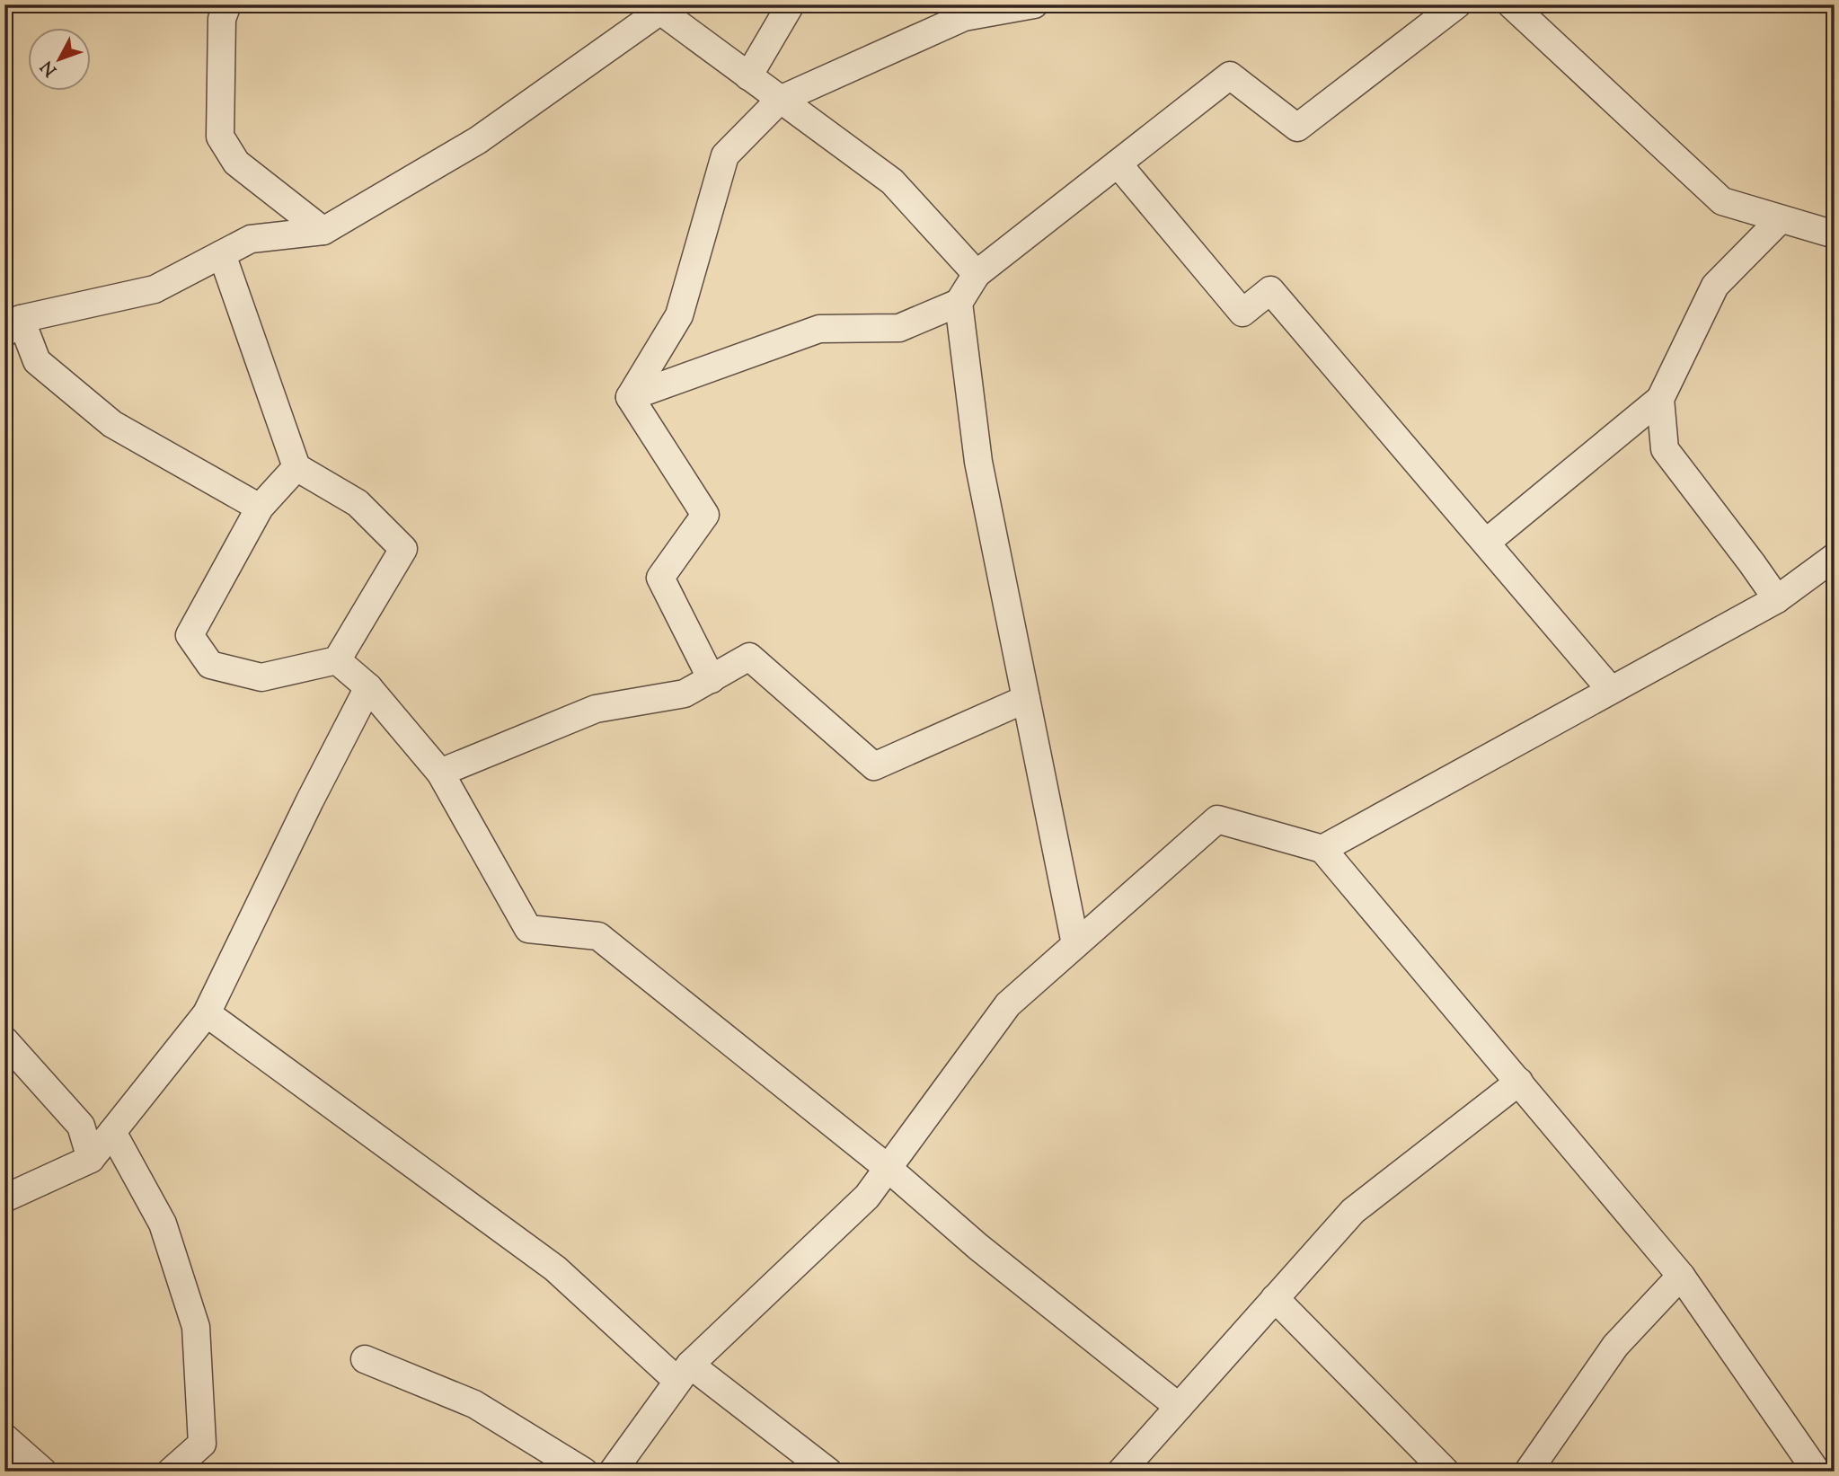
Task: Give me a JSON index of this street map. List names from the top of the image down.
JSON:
{
  "north": "bottom left"
}
